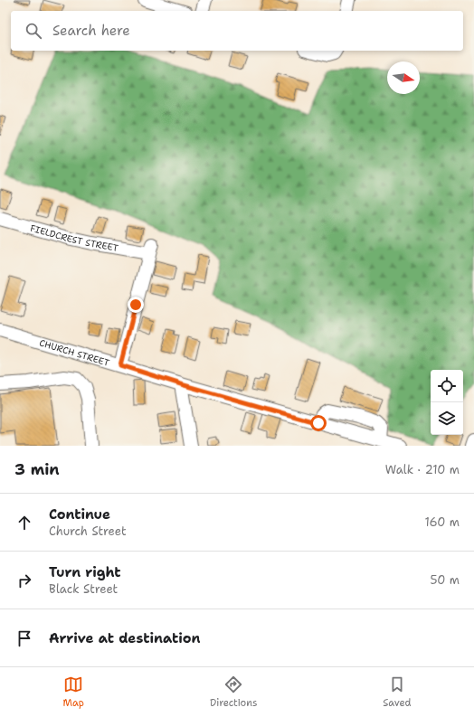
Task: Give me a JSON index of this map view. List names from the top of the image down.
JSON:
{
  "streets": {
    "street": ["FIELDCREST STREET", "CHURCH STREET"]
  },
  "crossings": [
    ["FIELDCREST STREET", "CHURCH STREET"]
  ],
  "north": "right",
  "page": {
    "search": "Search here",
    "heading": ["3 min", "Walk · 210 m"],
    "list": [
      ["Continue", "Church Street", "160 m"],
      ["Turn right", "Black Street", "50 m"],
      "Arrive at destination"
    ],
    "nav": ["Map", "Directions", "Saved"]
  }
}
